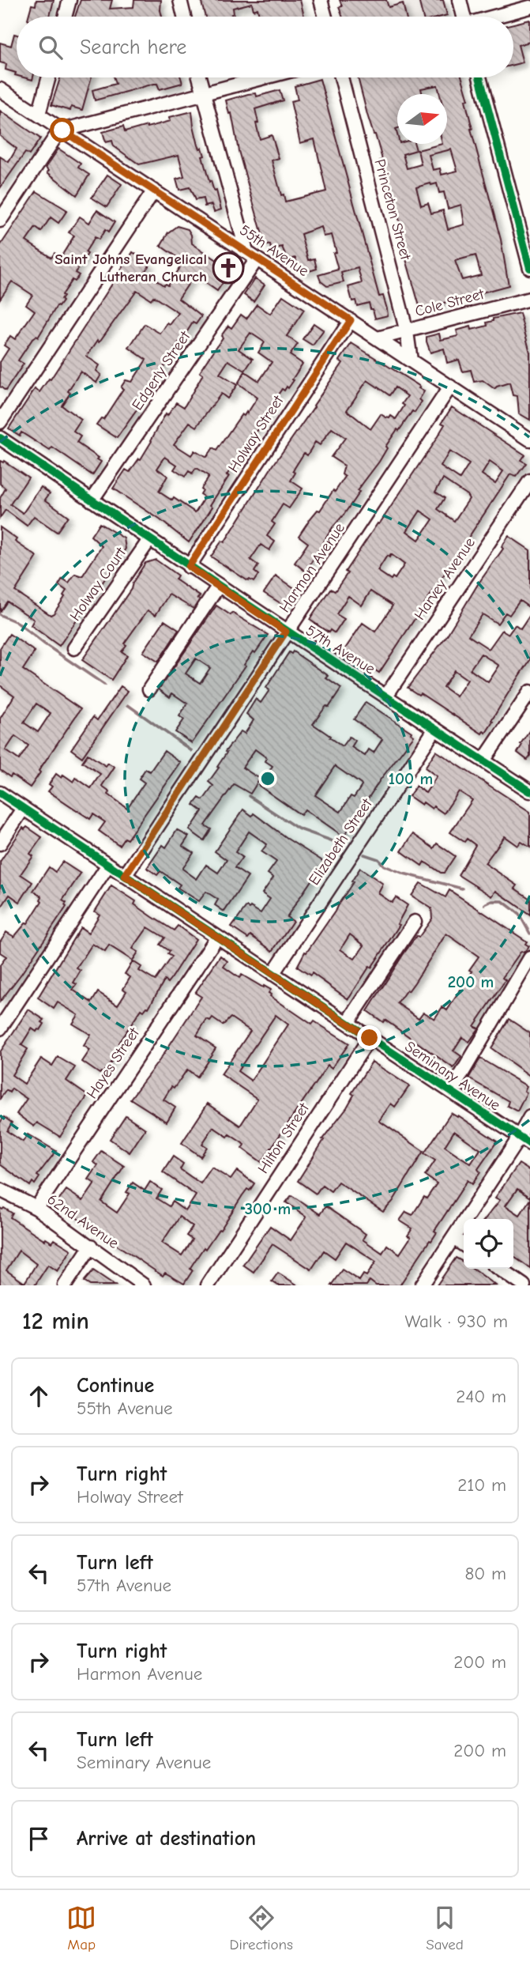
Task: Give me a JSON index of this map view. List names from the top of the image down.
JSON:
{
  "streets": {
    "street": [
      "Princeton Street",
      "55th Avenue",
      "Cole Street",
      "Edgerly Street",
      "Holway Street",
      "Harmon Avenue",
      "Harvey Avenue",
      "Holway Court",
      "57th Avenue",
      "Elizabeth Street",
      "Hayes Street",
      "Seminary Avenue",
      "Hilton Street",
      "62nd Avenue"
    ]
  },
  "crossings": [
    ["Princeton Street", "55th Avenue"],
    ["Princeton Street", "Cole Street"],
    ["55th Avenue", "Cole Street"],
    ["55th Avenue", "Edgerly Street"],
    ["55th Avenue", "Holway Street"],
    ["55th Avenue", "Harmon Avenue"],
    ["Edgerly Street", "57th Avenue"],
    ["Holway Street", "57th Avenue"],
    ["Harmon Avenue", "57th Avenue"],
    ["Harmon Avenue", "Seminary Avenue"],
    ["Harvey Avenue", "57th Avenue"],
    ["Holway Court", "57th Avenue"],
    ["57th Avenue", "Elizabeth Street"],
    ["Elizabeth Street", "Seminary Avenue"],
    ["Hayes Street", "Seminary Avenue"],
    ["Hayes Street", "62nd Avenue"],
    ["Seminary Avenue", "Hilton Street"]
  ],
  "places": {
    "church": ["Saint Johns Evangelical Lutheran Church"]
  },
  "north": "right",
  "page": {
    "search": "Search here",
    "heading": ["12 min", "Walk · 930 m"],
    "list": [
      ["Continue", "55th Avenue", "240 m"],
      ["Turn right", "Holway Street", "210 m"],
      ["Turn left", "57th Avenue", "80 m"],
      ["Turn right", "Harmon Avenue", "200 m"],
      ["Turn left", "Seminary Avenue", "200 m"],
      "Arrive at destination"
    ],
    "nav": ["Map", "Directions", "Saved"]
  },
  "rings": ["100 m", "200 m", "300 m"]
}
